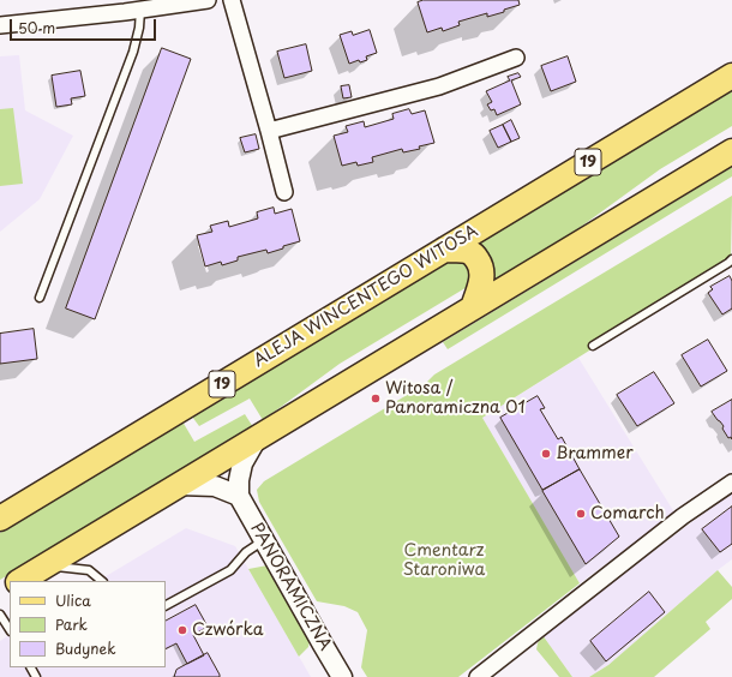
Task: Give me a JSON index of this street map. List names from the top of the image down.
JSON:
{
  "streets": {
    "main road": ["19", "ALEJA WINCENTEGO WITOSA"],
    "street": ["PANORAMICZNA"]
  },
  "parks": ["Cmentarz Staroniwa"],
  "places": [
    "Witosa / Panoramiczna 01",
    "Brammer",
    "Comarch",
    "Czwórka"
  ],
  "legend": ["Ulica", "Park", "Budynek"],
  "scale_bar": "50 m"
}
